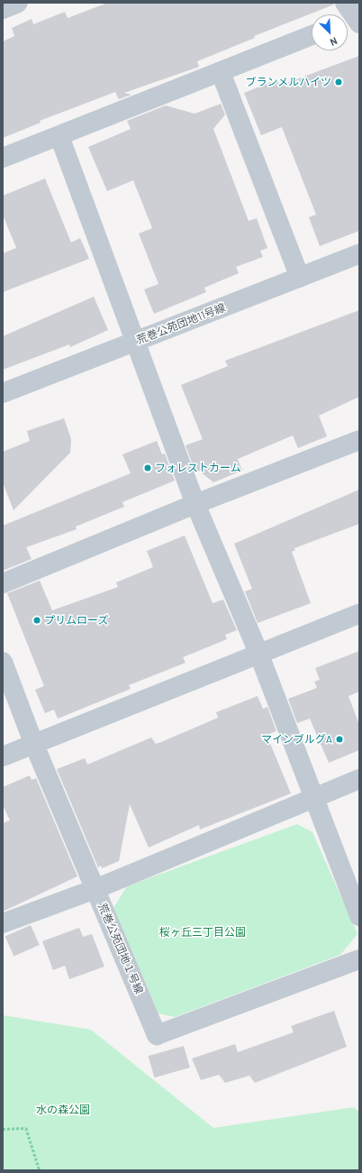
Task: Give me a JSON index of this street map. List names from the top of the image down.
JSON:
{
  "streets": {
    "street": ["荒巻公苑団地11号線", "荒巻公苑団地１号線"]
  },
  "parks": ["桜ヶ丘三丁目公園", "水の森公園"],
  "places": [
    "ブランメルハイツ",
    "フォレストカーム",
    "プリムローズ",
    "マインブルグA"
  ],
  "north": "bottom right"
}
